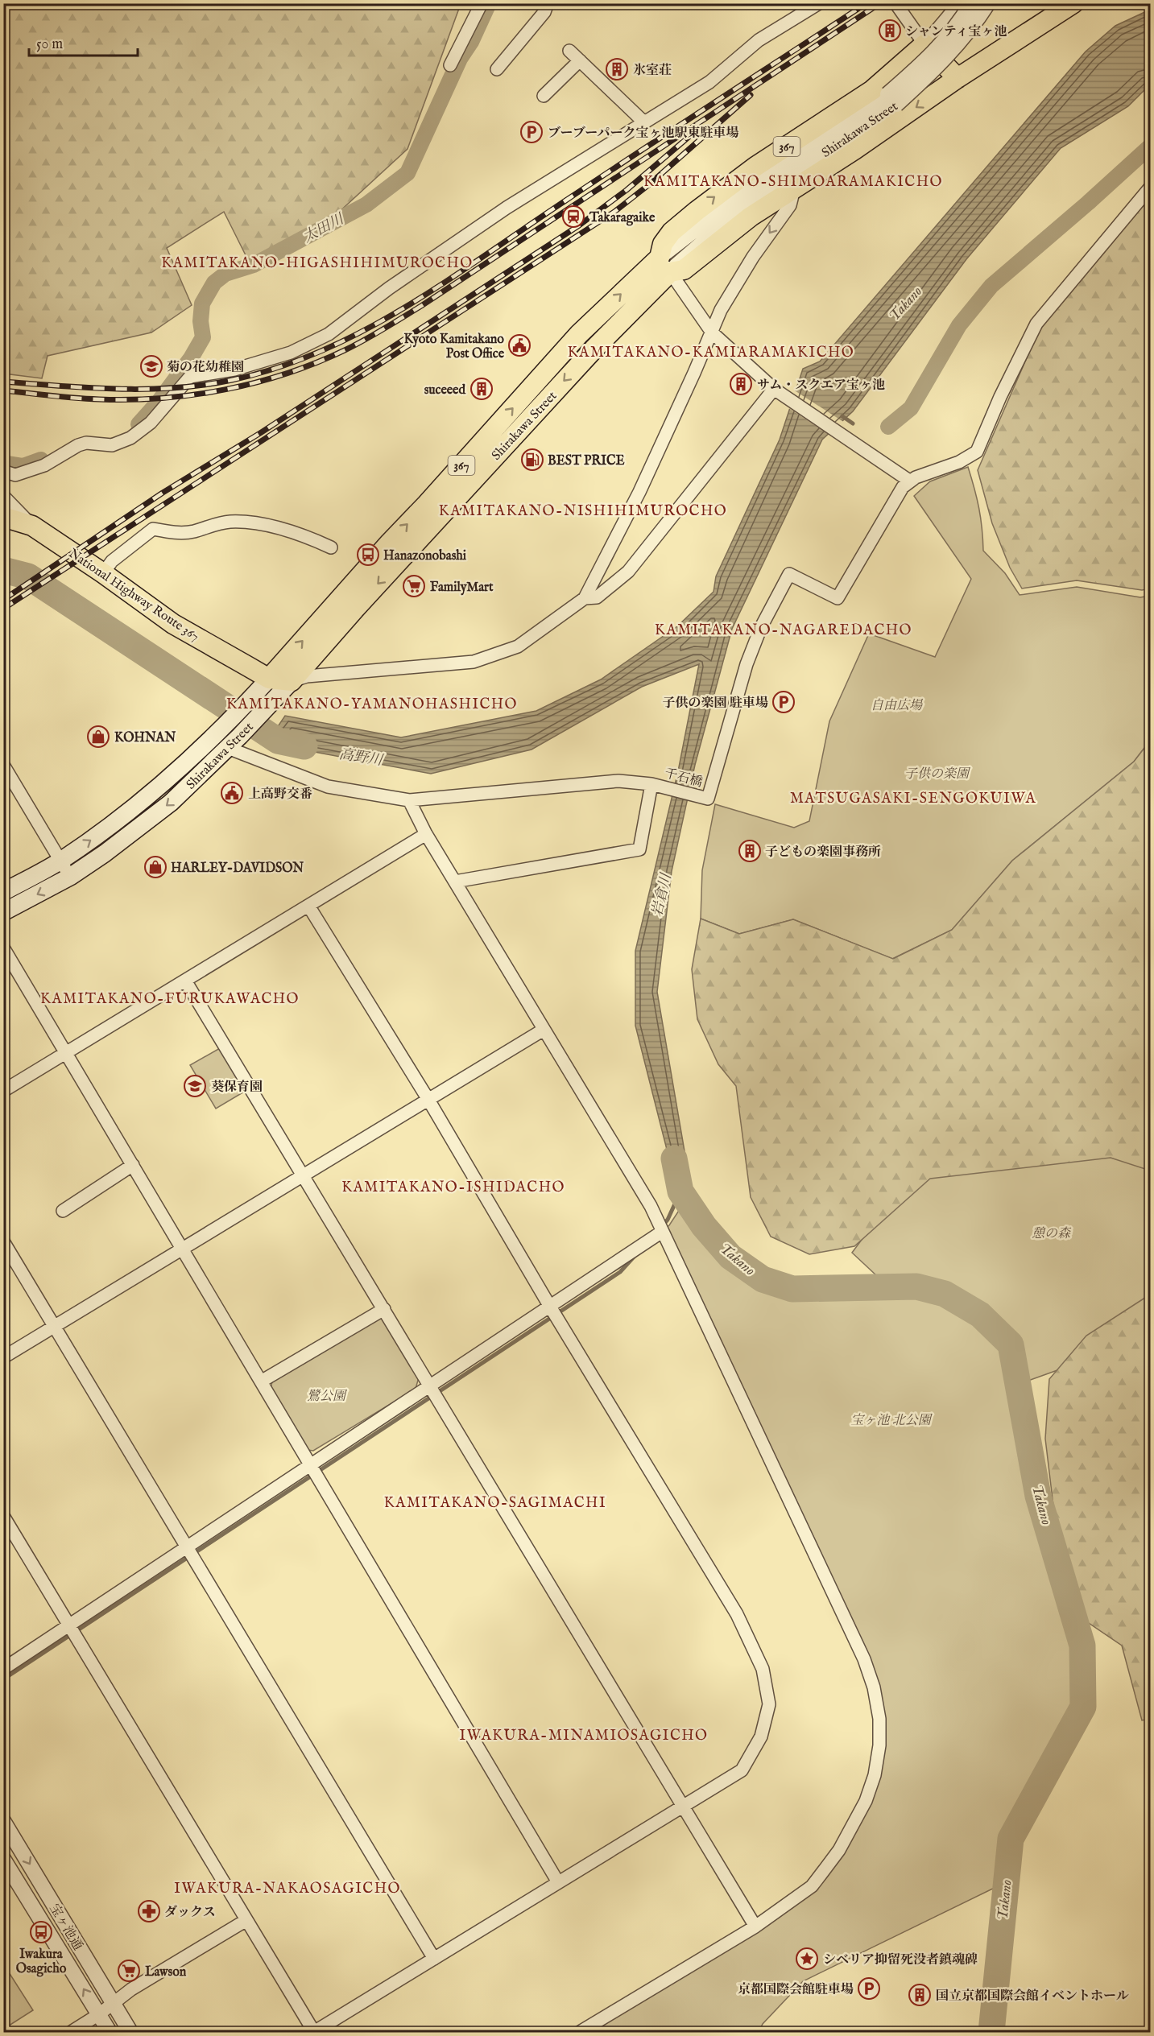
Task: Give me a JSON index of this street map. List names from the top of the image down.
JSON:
{
  "streets": {
    "highway": ["Shirakawa Street", "367", "National Highway Route 367"],
    "street": ["千石橋", "宝ヶ池通"]
  },
  "crossings": [
    ["Shirakawa Street", "367"],
    ["Shirakawa Street", "National Highway Route 367"],
    ["Shirakawa Street", "千石橋"]
  ],
  "districts": [
    "KAMITAKANO-SHIMOARAMAKICHO",
    "KAMITAKANO-HIGASHIHIMUROCHO",
    "KAMITAKANO-KAMIARAMAKICHO",
    "KAMITAKANO-NISHIHIMUROCHO",
    "KAMITAKANO-NAGAREDACHO",
    "KAMITAKANO-YAMANOHASHICHO",
    "MATSUGASAKI-SENGOKUIWA",
    "KAMITAKANO-FURUKAWACHO",
    "KAMITAKANO-ISHIDACHO",
    "KAMITAKANO-SAGIMACHI",
    "IWAKURA-MINAMIOSAGICHO",
    "IWAKURA-NAKAOSAGICHO"
  ],
  "water": [
    "太田川",
    "Takano",
    "高野川",
    "岩倉川"
  ],
  "parks": [
    "自由広場",
    "子供の楽園",
    "憩の森",
    "鷺公園",
    "宝ヶ池 北公園"
  ],
  "places": {
    "building": [
      "シャンティ宝ヶ池",
      "氷室荘",
      "サム・スクエア宝ヶ池",
      "suceeed",
      "子どもの楽園事務所",
      "国立京都国際会館イベントホール"
    ],
    "parking": ["ブーブーパーク宝ヶ池駅東駐車場", "子供の楽園 駐車場", "京都国際会館駐車場"],
    "station": ["Takaragaike"],
    "public building": ["Kyoto Kamitakano Post Office", "上高野交番"],
    "school or university": ["菊の花幼稚園", "葵保育園"],
    "fuel station": ["BEST PRICE"],
    "bus stop": ["Hanazonobashi", "Iwakura Osagicho"],
    "supermarket": ["FamilyMart", "Lawson"],
    "shop": ["KOHNAN", "HARLEY-DAVIDSON"],
    "pharmacy": ["ダックス"],
    "place": ["シベリア抑留死没者鎮魂碑"]
  },
  "scale_bar": "50 m"
}
